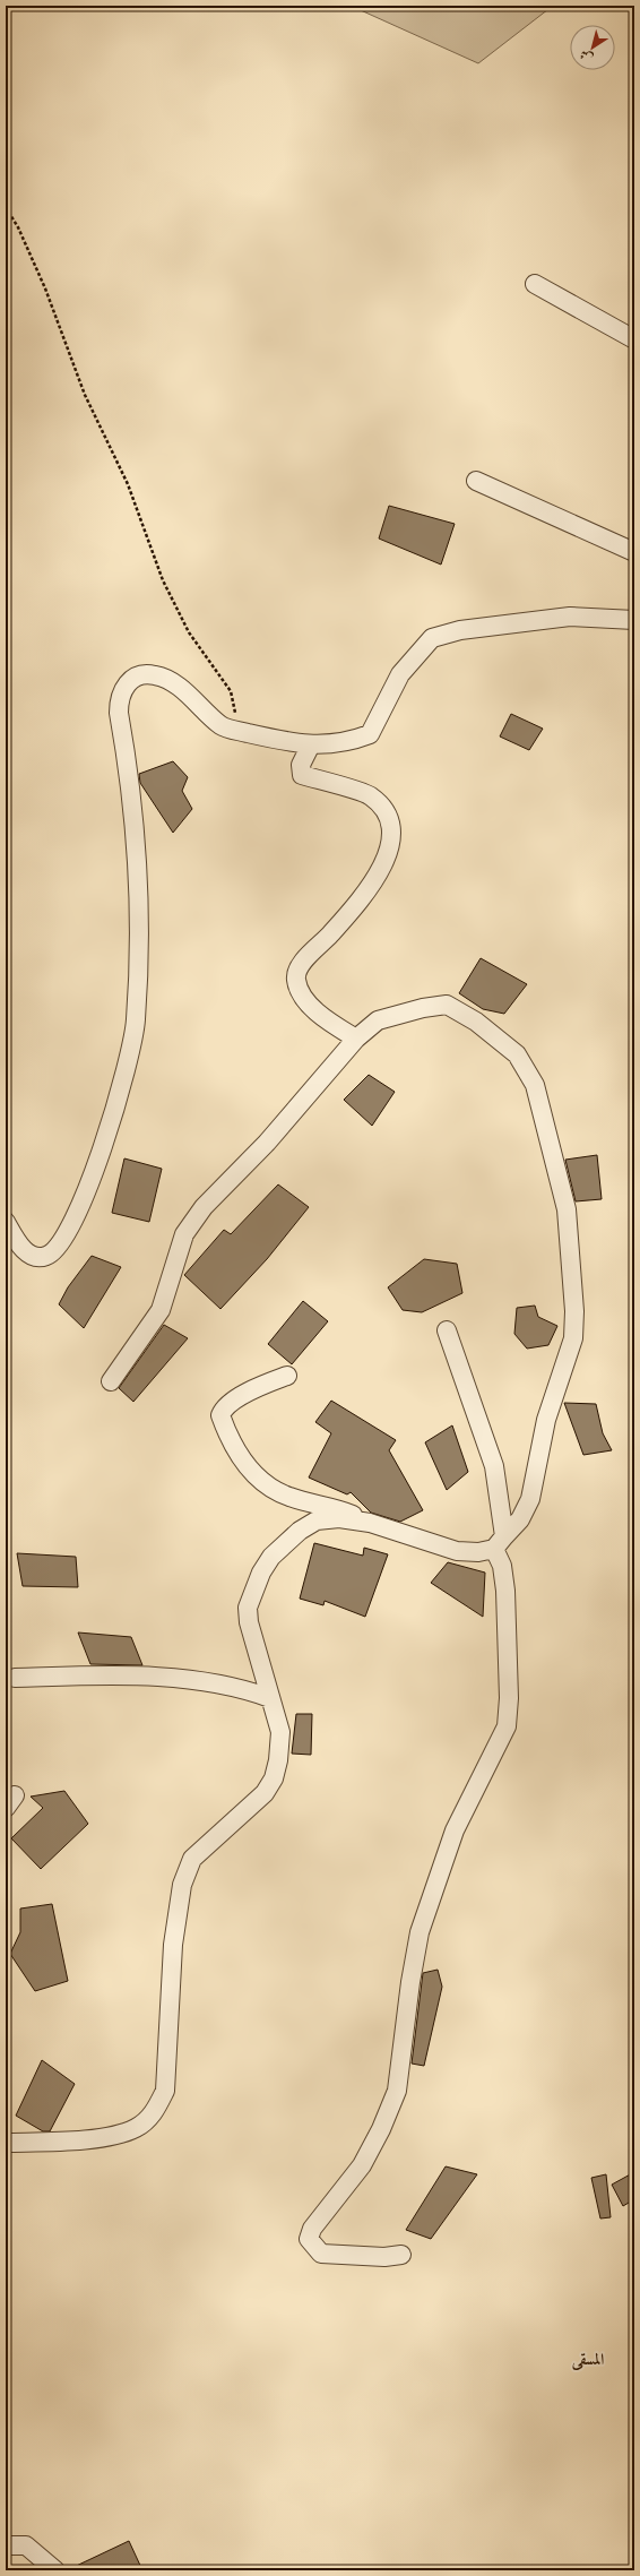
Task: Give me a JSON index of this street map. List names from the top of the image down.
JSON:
{
  "districts": ["المسقى"],
  "north": "bottom left"
}
